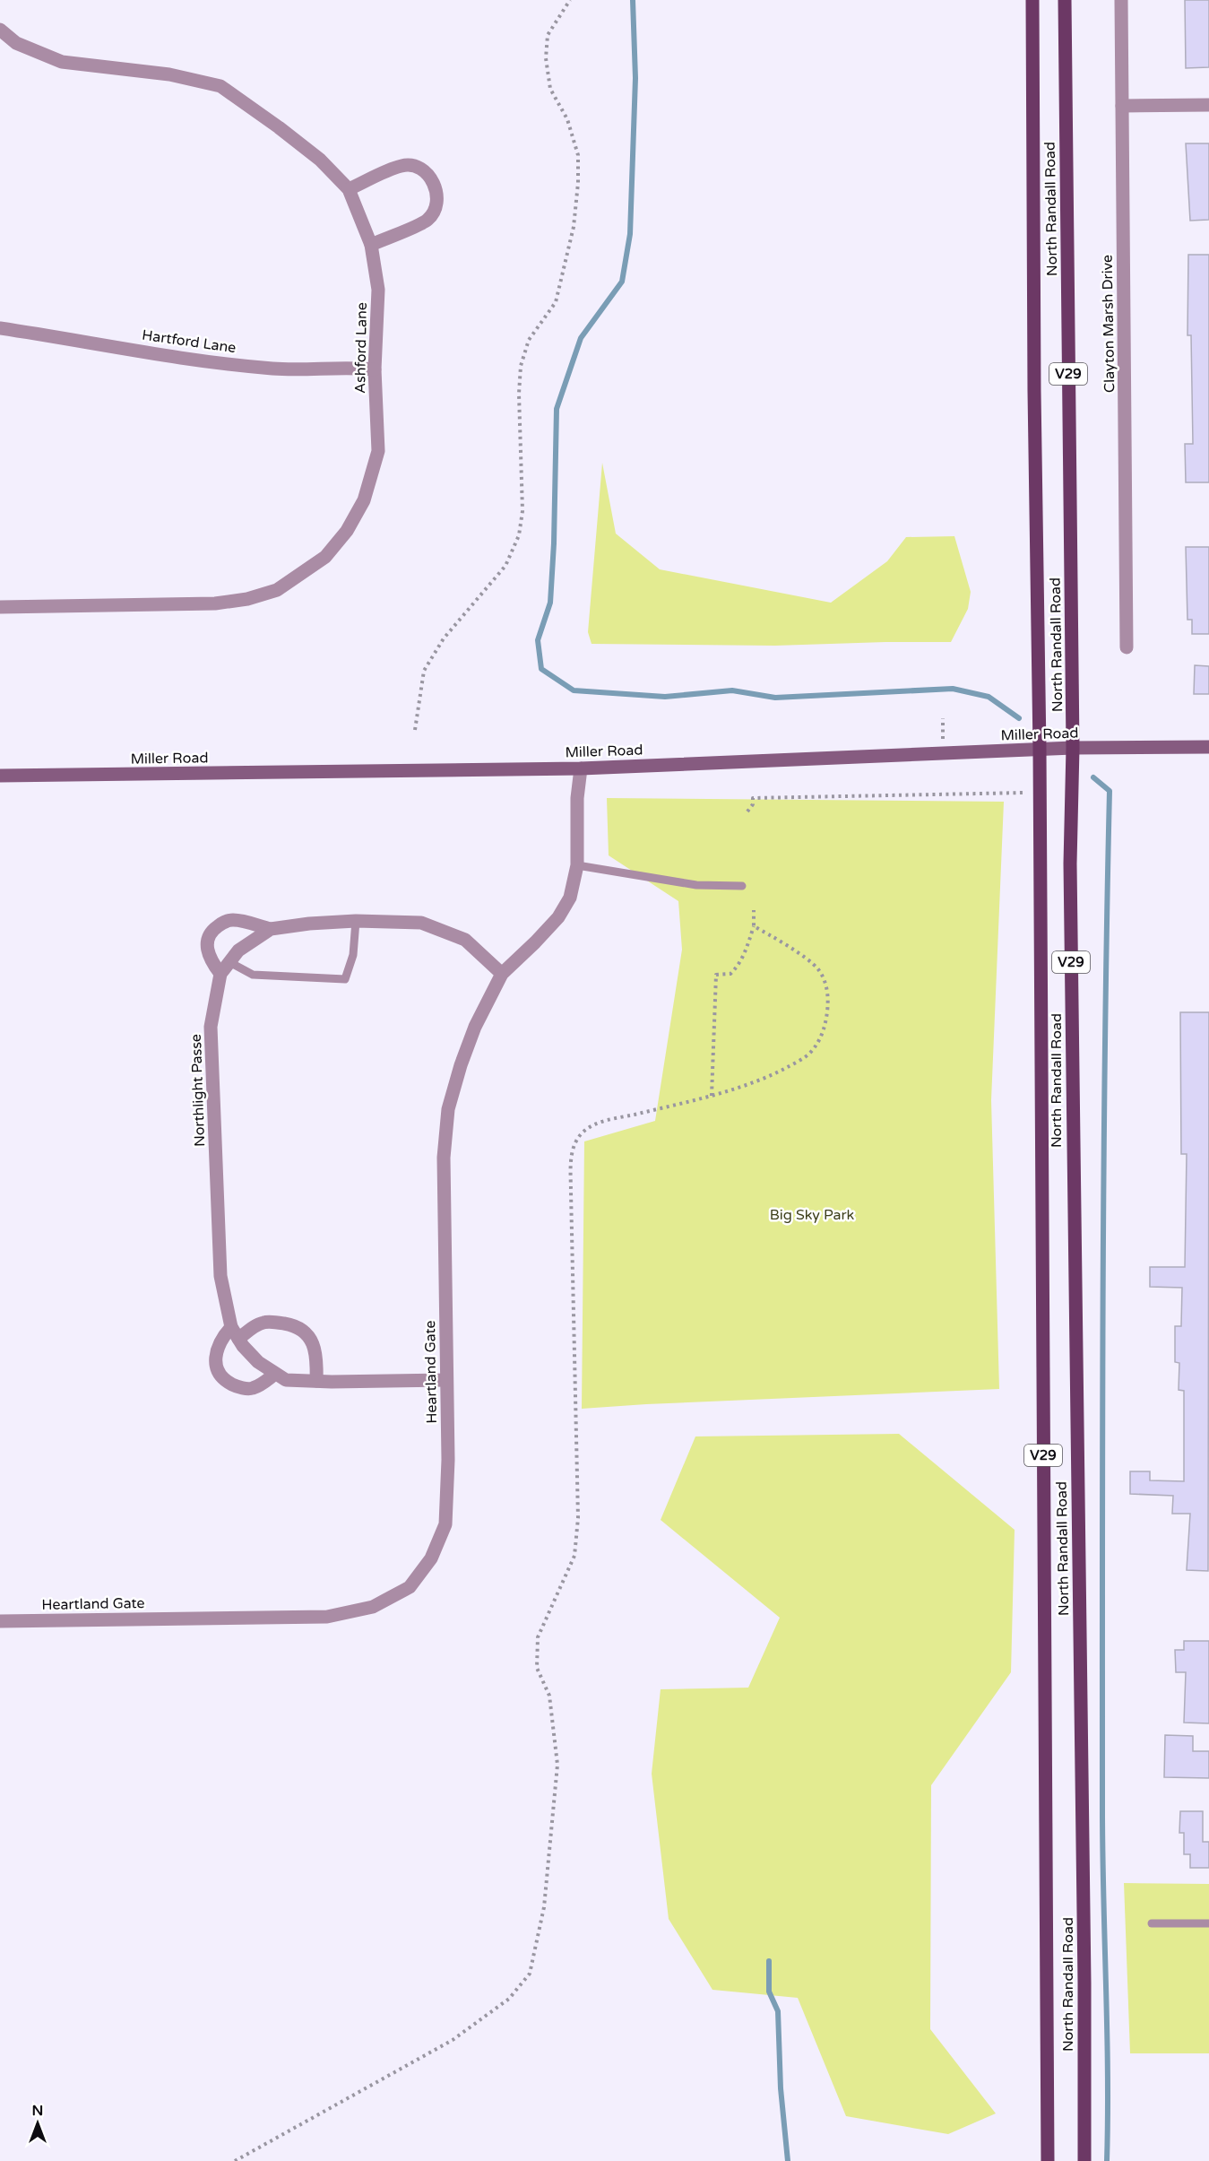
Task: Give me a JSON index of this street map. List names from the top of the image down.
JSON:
{
  "streets": {
    "main road": ["North Randall Road", "V29"],
    "street": [
      "Clayton Marsh Drive",
      "Hartford Lane",
      "Ashford Lane",
      "Miller Road",
      "Northlight Passe",
      "Heartland Gate"
    ]
  },
  "crossings": [
    ["North Randall Road", "Miller Road"],
    ["Hartford Lane", "Ashford Lane"],
    ["Miller Road", "Heartland Gate"],
    ["Northlight Passe", "Heartland Gate"]
  ],
  "parks": ["Big Sky Park"],
  "north": "top"
}
